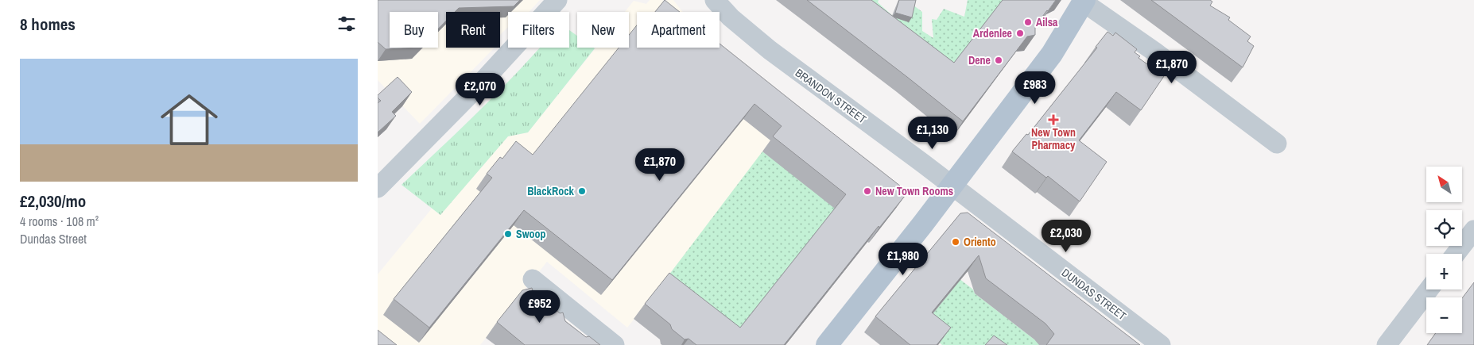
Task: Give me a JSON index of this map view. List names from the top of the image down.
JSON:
{
  "streets": {
    "street": ["BRANDON STREET", "DUNDAS STREET"]
  },
  "crossings": [
    ["BRANDON STREET", "DUNDAS STREET"]
  ],
  "places": {
    "other": [
      "Ailsa",
      "Ardenlee",
      "Dene",
      "BlackRock",
      "New Town Rooms",
      "Swoop",
      "Oriento"
    ],
    "health": ["New Town Pharmacy"]
  },
  "north": "top left",
  "page": {
    "heading": "8 homes",
    "chip": [
      "Buy",
      "Rent",
      "Filters",
      "New",
      "Apartment"
    ],
    "list": [
      {
        "name": "£2,030/mo",
        "note": "4 rooms · 108 m² · Dundas Street"
      }
    ],
    "price": [
      "£1,870",
      "£983",
      "£2,070",
      "£1,130",
      "£1,870",
      "£2,030",
      "£1,980",
      "£952"
    ],
    "map_buttons": ["+", "−"]
  }
}
